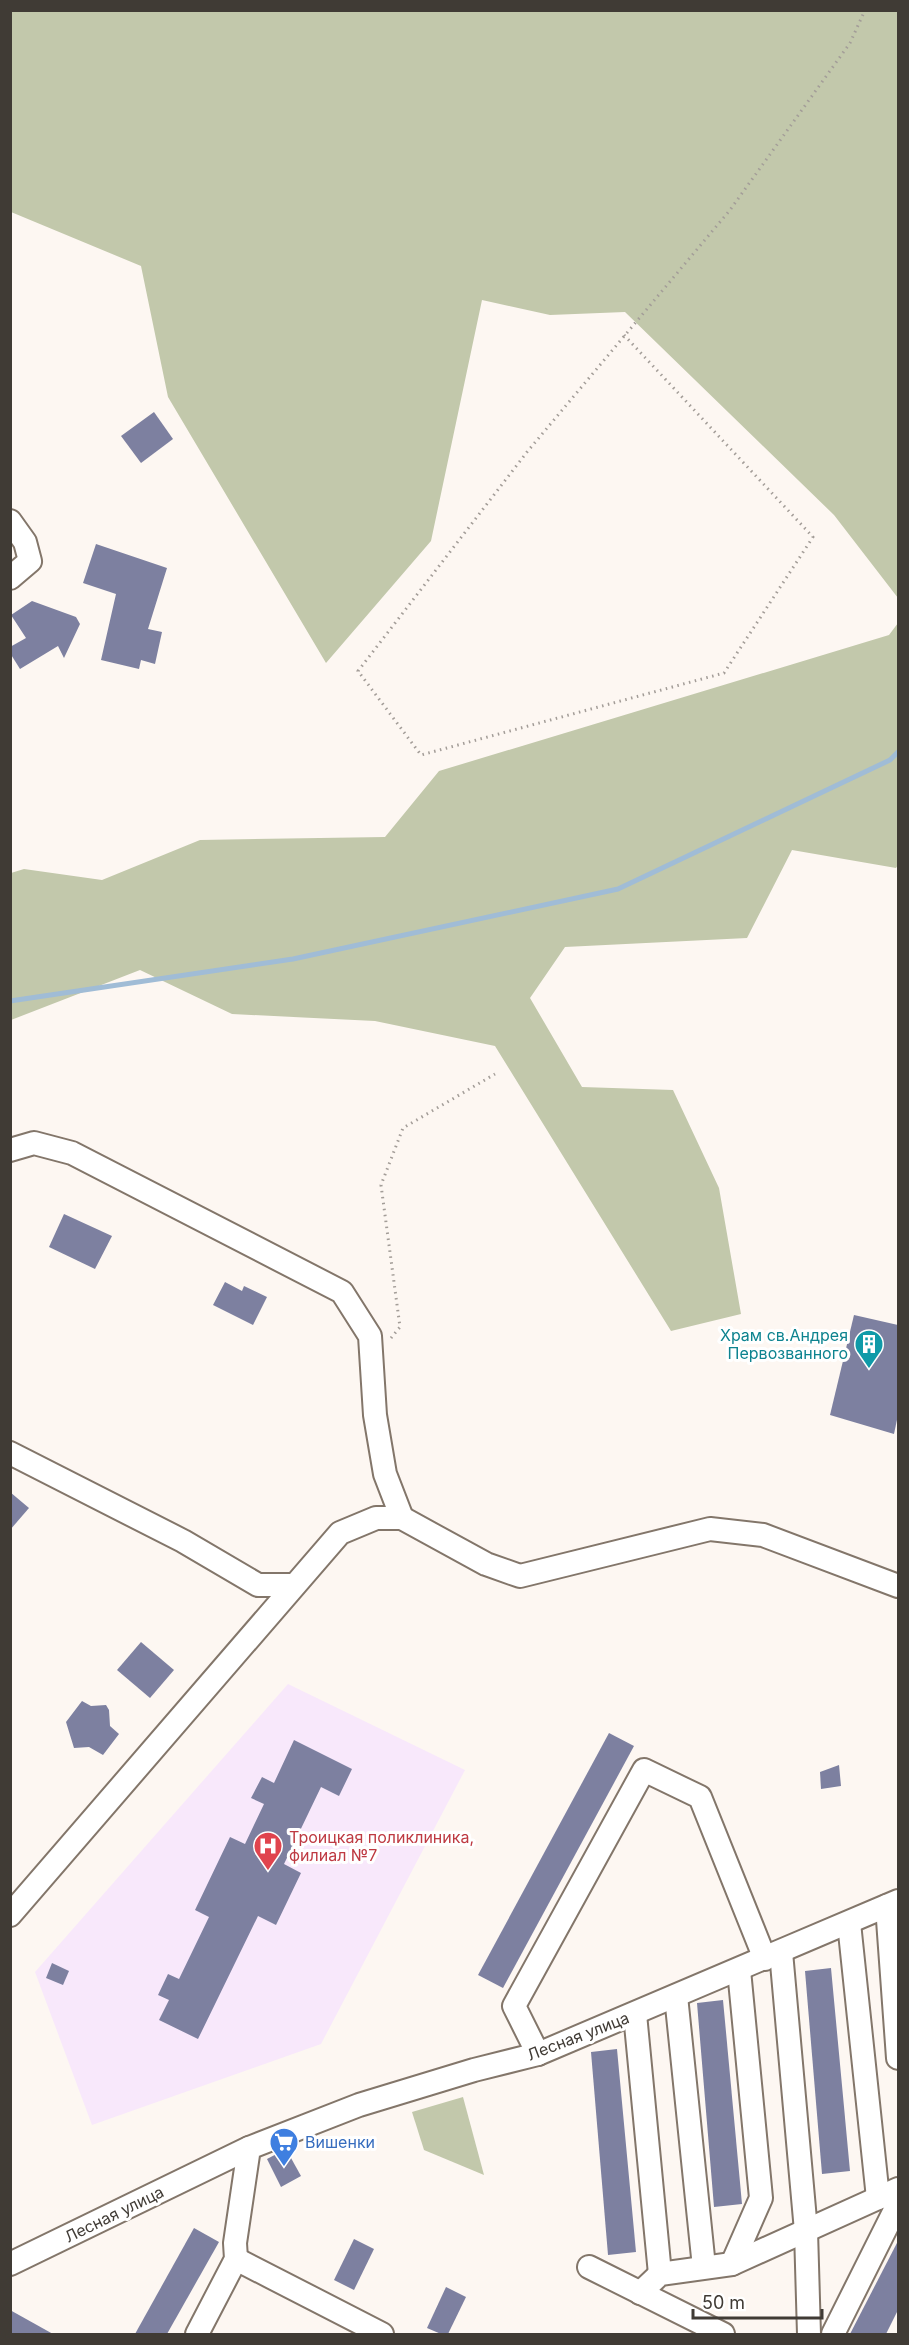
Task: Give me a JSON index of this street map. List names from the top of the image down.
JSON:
{
  "streets": {
    "street": ["Лесная улица"]
  },
  "places": {
    "building": ["Храм св.Андрея Первозванного"],
    "hospital": ["Троицкая поликлиника, филиал №7"],
    "supermarket": ["Вишенки"]
  },
  "scale_bar": "50 m"
}
